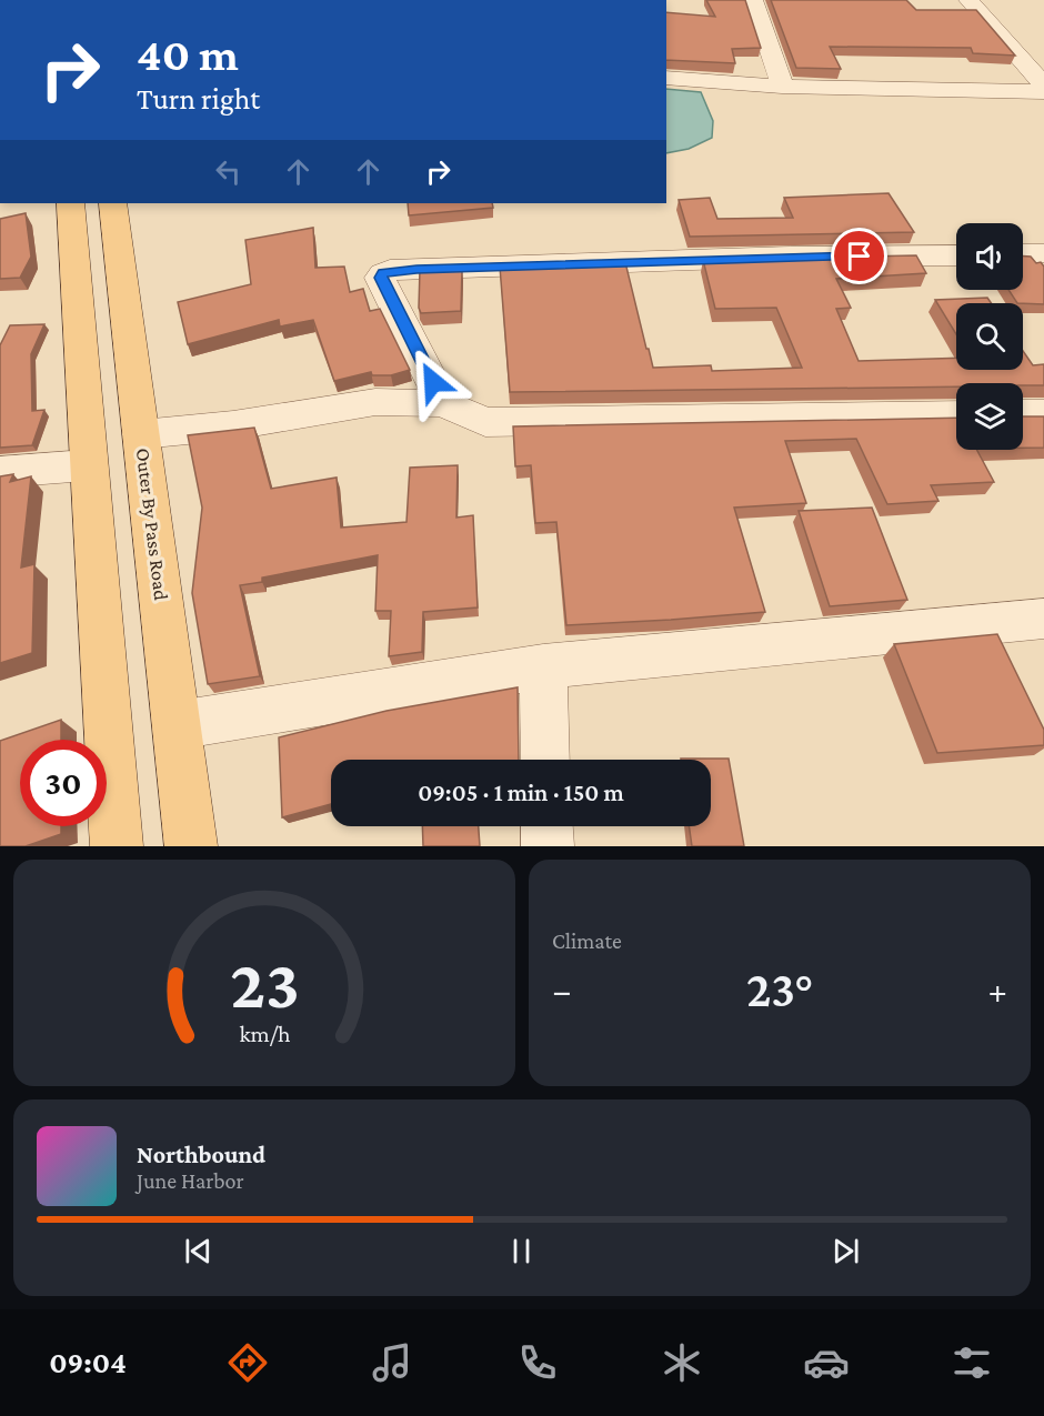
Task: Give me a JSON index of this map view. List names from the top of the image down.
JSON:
{
  "streets": {
    "main road": ["Outer By Pass Road"]
  },
  "page": {
    "turn": ["40 m", "Turn right"],
    "limit": "30",
    "trip": "09:05 · 1 min · 150 m",
    "tile": "Climate",
    "heat": ["−", "23°", "+"],
    "song": ["Northbound", "June Harbor"],
    "tabs": "09:04",
    "gauge": ["23", "km/h"]
  }
}
